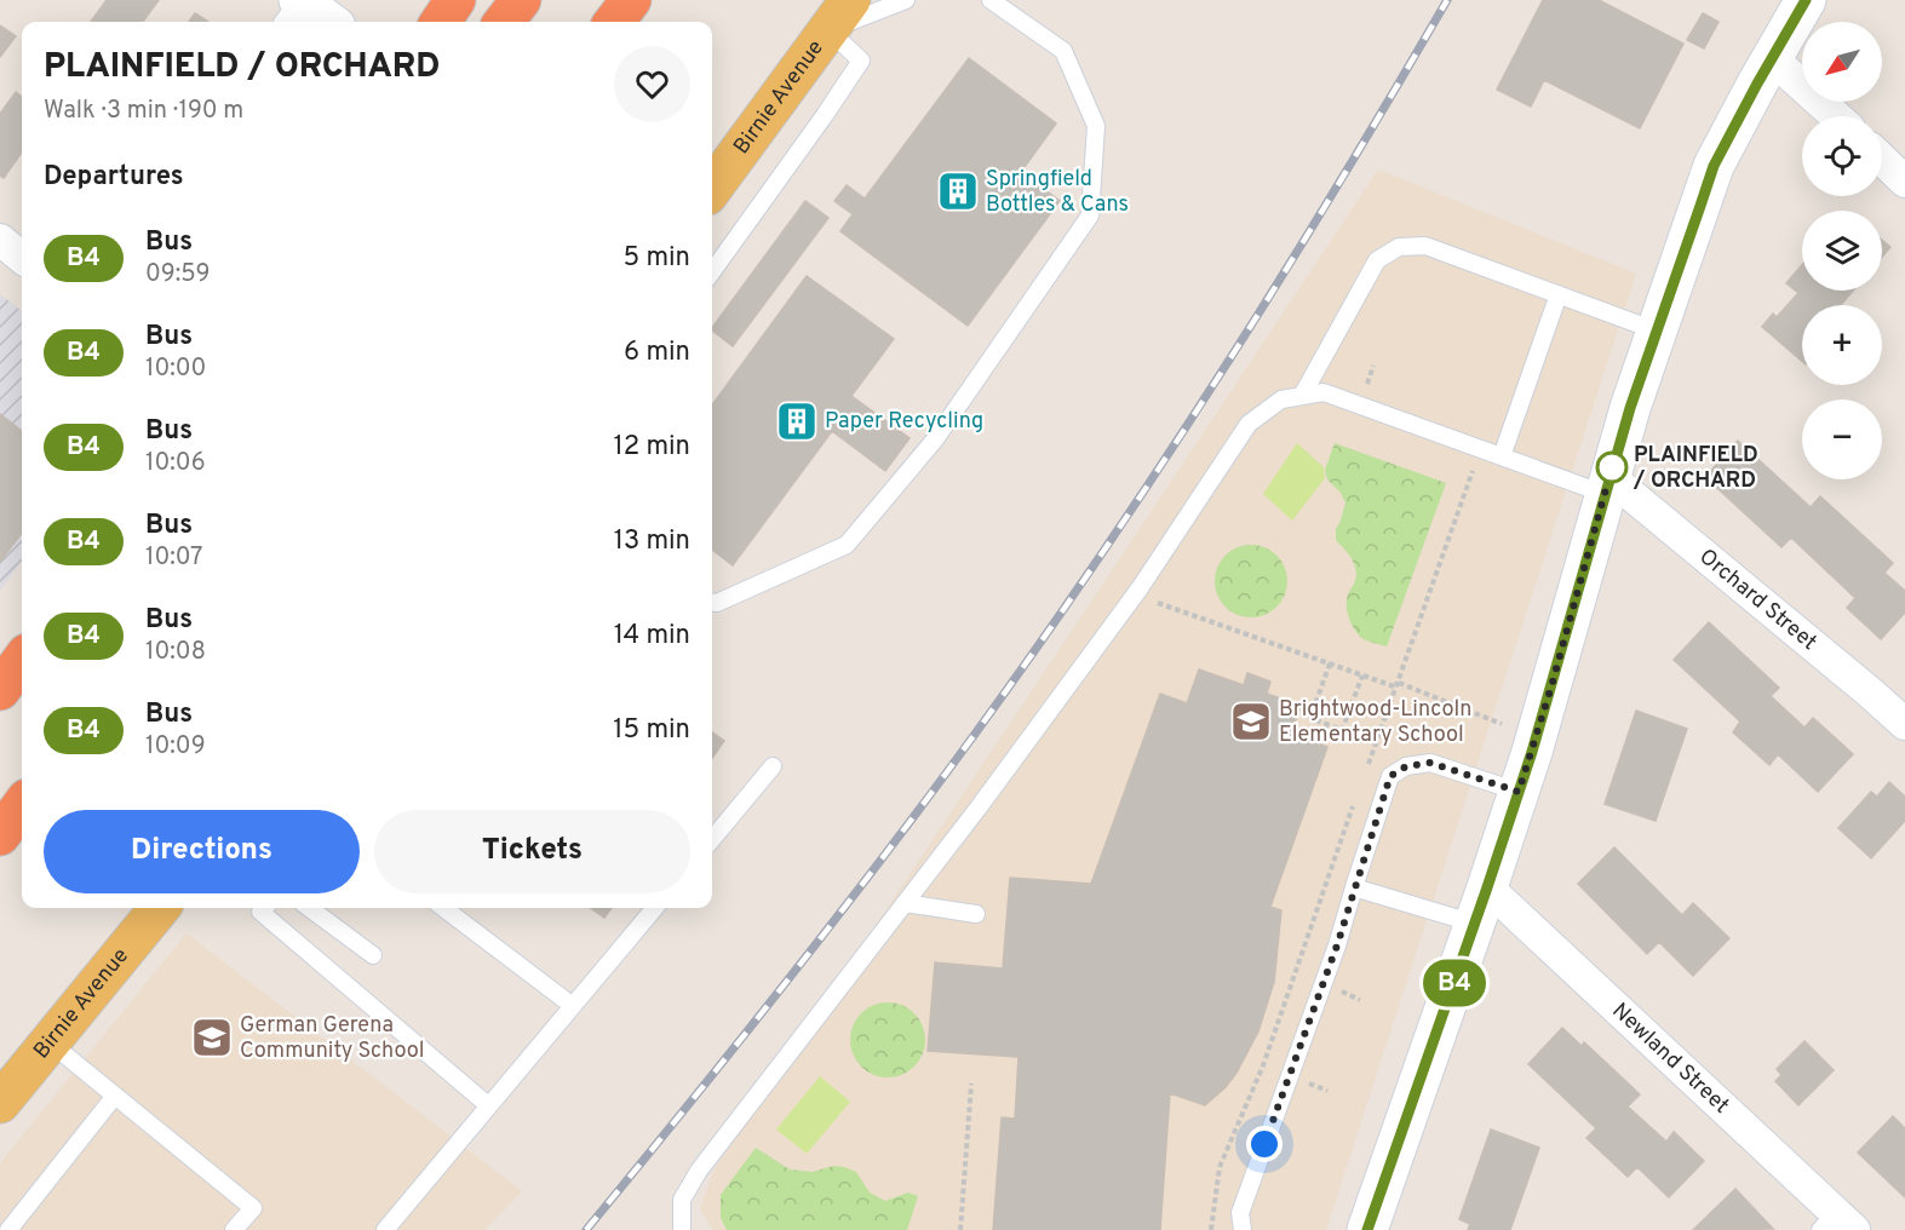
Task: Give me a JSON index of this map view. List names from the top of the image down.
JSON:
{
  "streets": {
    "main road": ["Birnie Avenue"],
    "street": ["Orchard Street", "Newland Street"]
  },
  "places": {
    "building": ["Springfield Bottles & Cans", "Paper Recycling"],
    "other": ["PLAINFIELD / ORCHARD"],
    "school or university": ["Brightwood-Lincoln Elementary School", "German Gerena Community School"]
  },
  "lines": ["bus line B4"],
  "north": "bottom left",
  "page": {
    "on_map": "B4",
    "map_buttons": ["+", "−"],
    "heading": [
      ["PLAINFIELD / ORCHARD", "Walk · 3 min · 190 m"],
      "Departures"
    ],
    "list": [
      {
        "mark": "B4",
        "name": "Bus",
        "note": "09:59",
        "value": "5 min"
      },
      {
        "mark": "B4",
        "name": "Bus",
        "note": "10:00",
        "value": "6 min"
      },
      {
        "mark": "B4",
        "name": "Bus",
        "note": "10:06",
        "value": "12 min"
      },
      {
        "mark": "B4",
        "name": "Bus",
        "note": "10:07",
        "value": "13 min"
      },
      {
        "mark": "B4",
        "name": "Bus",
        "note": "10:08",
        "value": "14 min"
      },
      {
        "mark": "B4",
        "name": "Bus",
        "note": "10:09",
        "value": "15 min"
      }
    ],
    "buttons": ["Directions", "Tickets"]
  }
}
